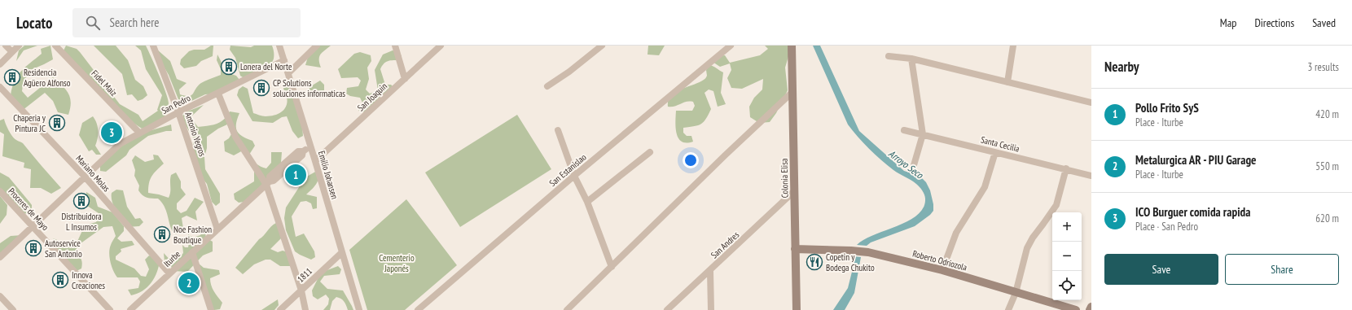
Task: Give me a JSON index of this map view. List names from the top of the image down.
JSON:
{
  "streets": {
    "street": [
      "Fidel Maiz",
      "San Joaquin",
      "San Pedro",
      "Antonio Yegros",
      "Santa Cecilia",
      "San Estanislao",
      "Mariano Molas",
      "Emilio Johansen",
      "Colonia Elisa",
      "Proceres de Mayo",
      "San Andres",
      "Iturbe",
      "Roberto Odriozola",
      "1811"
    ]
  },
  "crossings": [
    ["Fidel Maiz", "San Pedro"],
    ["San Joaquin", "Emilio Johansen"],
    ["San Pedro", "Antonio Yegros"],
    ["San Pedro", "Mariano Molas"],
    ["San Pedro", "Emilio Johansen"],
    ["San Pedro", "Proceres de Mayo"],
    ["Antonio Yegros", "Iturbe"],
    ["Mariano Molas", "Iturbe"],
    ["Emilio Johansen", "Iturbe"],
    ["Emilio Johansen", "1811"],
    ["Colonia Elisa", "San Andres"],
    ["Colonia Elisa", "Roberto Odriozola"]
  ],
  "water": ["Arroyo Seco"],
  "parks": ["Cementerio Japonés"],
  "places": {
    "building": [
      "Lonera del Norte",
      "Residencia Agüero Alfonso",
      "CP Solutions soluciones informaticas",
      "Chaperia y Pintura JC",
      "Distribuidora L Insumos",
      "Noe Fashion Boutique",
      "Autoservice San Antonio",
      "Innova Creaciones"
    ],
    "restaurant": ["Copetin y Bodega Chukito"]
  },
  "page": {
    "header": "Locato",
    "search": "Search here",
    "nav": ["Map", "Directions", "Saved"],
    "heading": ["Nearby", "3 results"],
    "list": [
      {
        "mark": "1",
        "name": "Pollo Frito SyS",
        "note": "Place · Iturbe",
        "value": "420 m"
      },
      {
        "mark": "2",
        "name": "Metalurgica AR - PIU Garage",
        "note": "Place · Iturbe",
        "value": "550 m"
      },
      {
        "mark": "3",
        "name": "ICO Burguer comida rapida",
        "note": "Place · San Pedro",
        "value": "620 m"
      }
    ],
    "pins": ["3", "1", "2"],
    "map_buttons": ["+", "−"],
    "buttons": ["Save", "Share"]
  }
}
